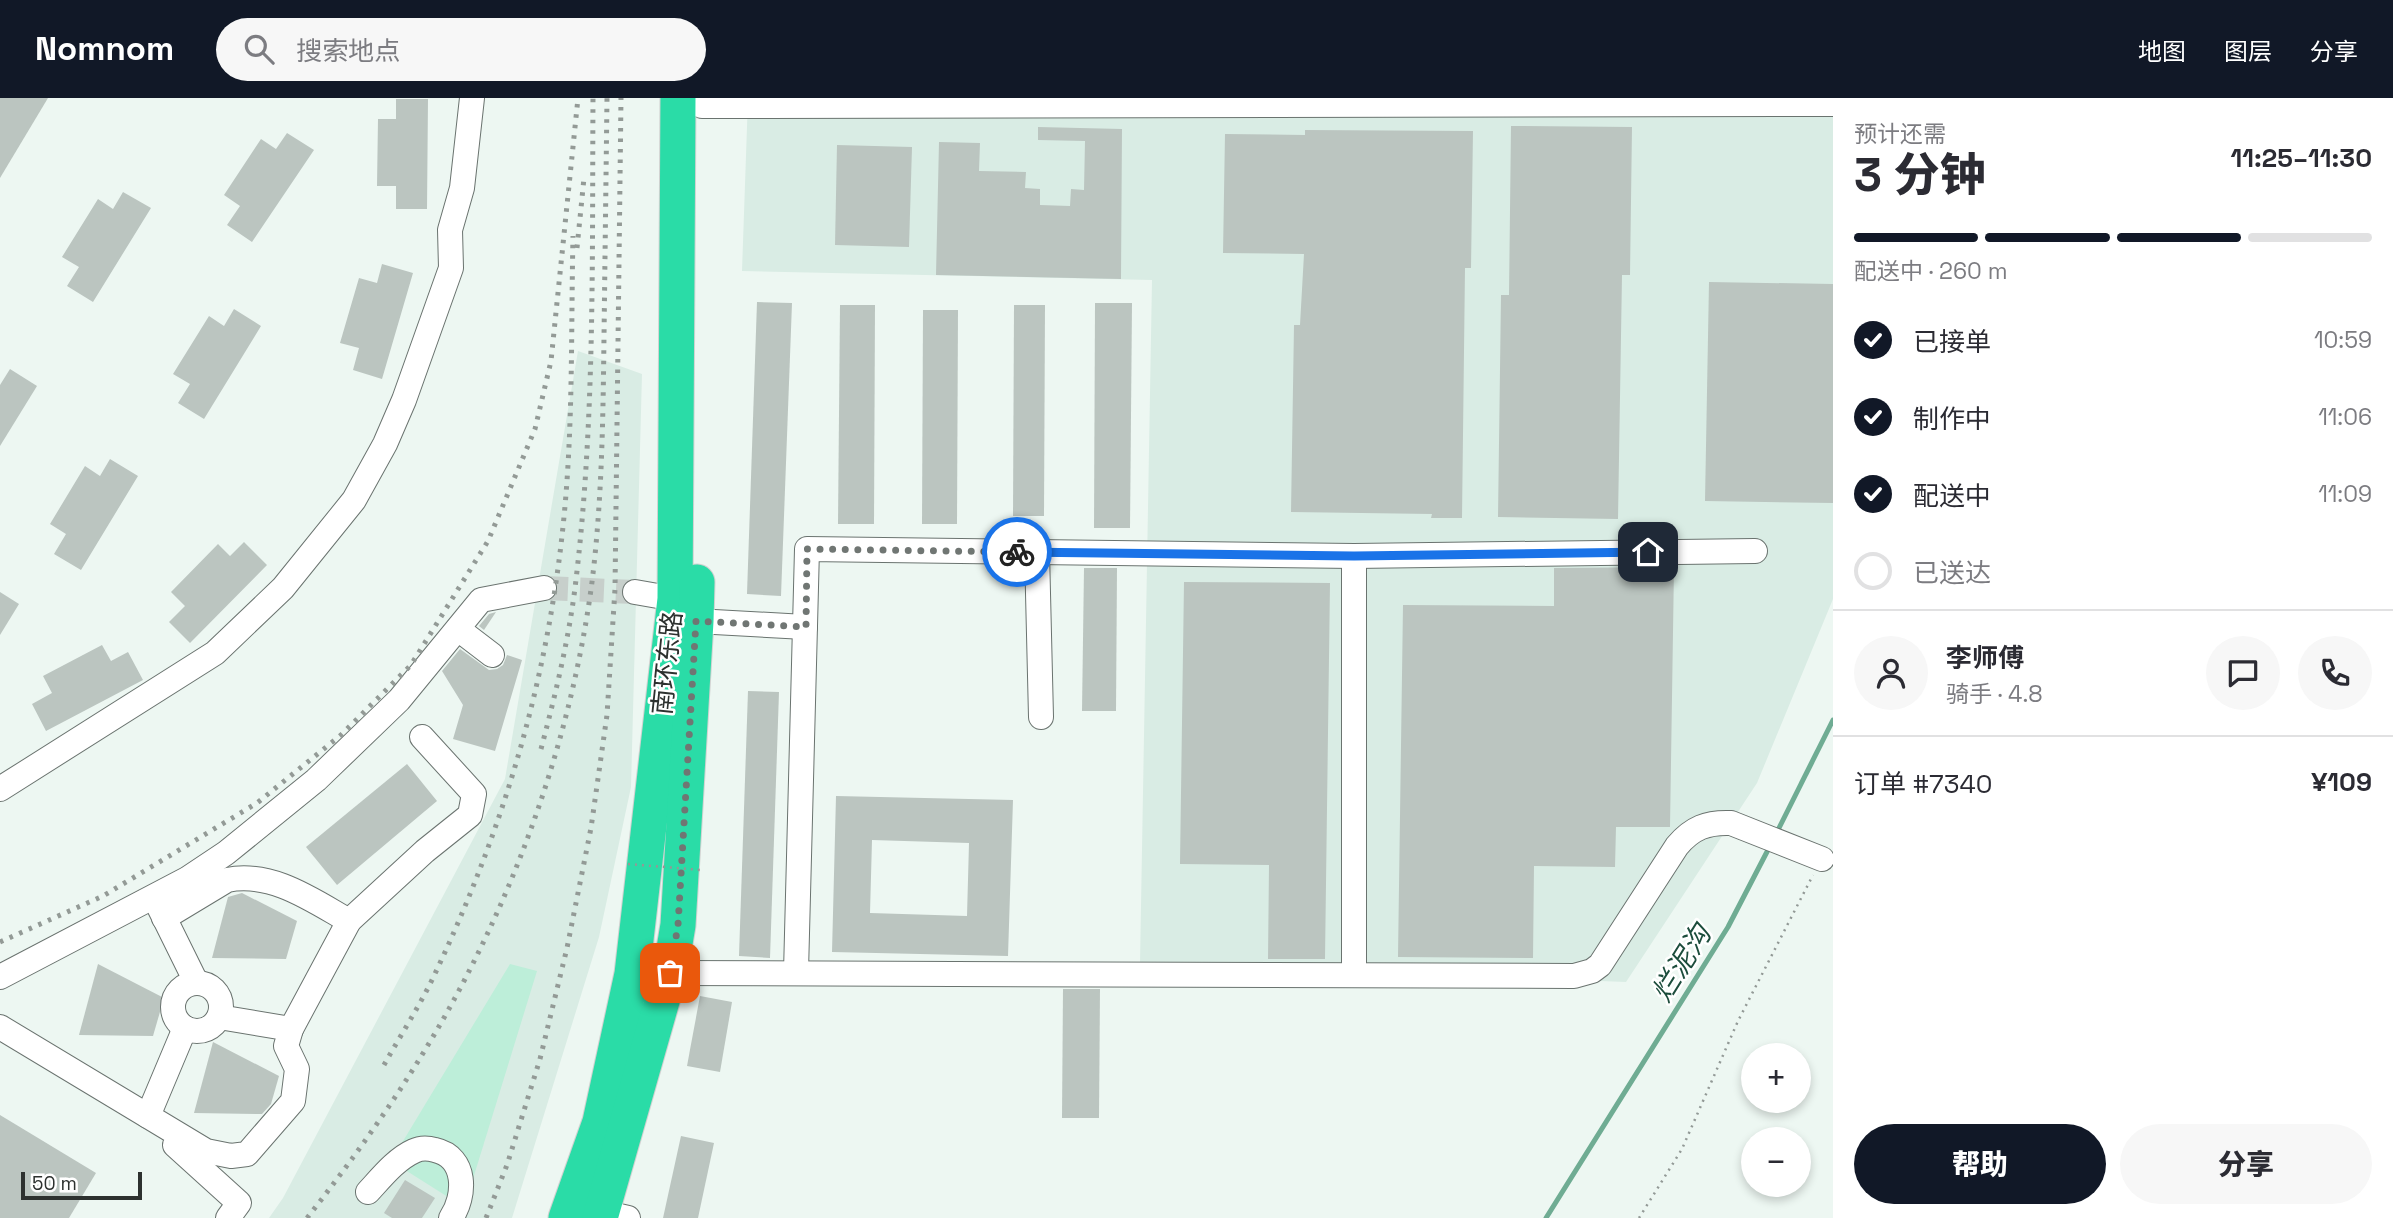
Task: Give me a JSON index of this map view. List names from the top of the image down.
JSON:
{
  "streets": {
    "highway": ["南环东路"]
  },
  "water": ["烂泥沟"],
  "scale_bar": "50 m",
  "page": {
    "header": "Nomnom",
    "search": "搜索地点",
    "nav": ["地图", "图层", "分享"],
    "heading": ["3 分钟", "预计还需", "11:25–11:30"],
    "panel": [
      "李师傅",
      "骑手 · 4.8",
      "订单 #7340",
      "¥109"
    ],
    "bar": "配送中 · 260 m",
    "list": [
      ["已接单", "10:59"],
      ["制作中", "11:06"],
      ["配送中", "11:09"],
      "已送达"
    ],
    "map_buttons": ["+", "−"],
    "buttons": ["帮助", "分享"],
    "scale": "50 m"
  }
}
